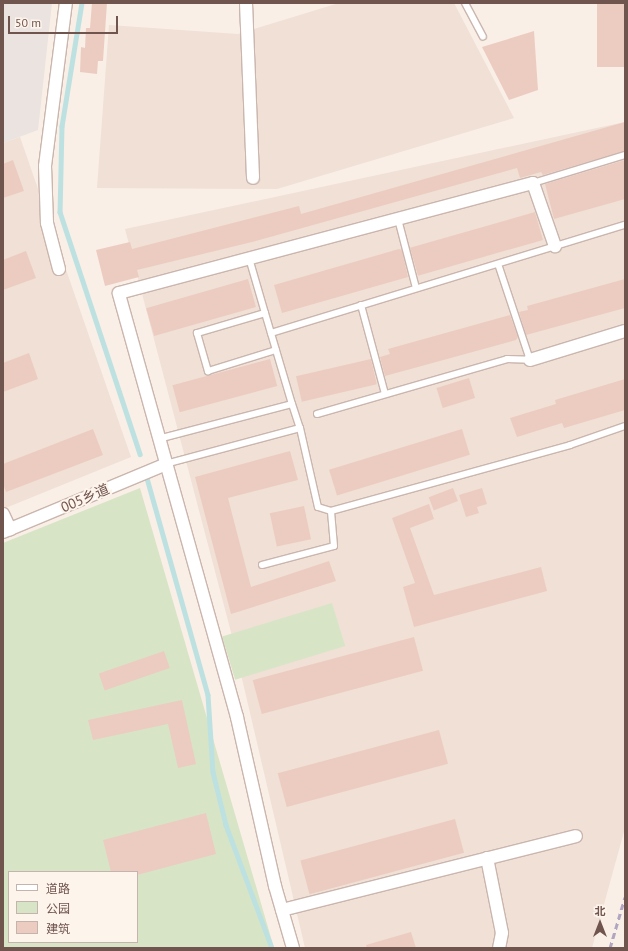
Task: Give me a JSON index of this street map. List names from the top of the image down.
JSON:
{
  "streets": {
    "street": ["005乡道"]
  },
  "legend": ["道路", "公园", "建筑"],
  "scale_bar": "50 m",
  "north": "top"
}
